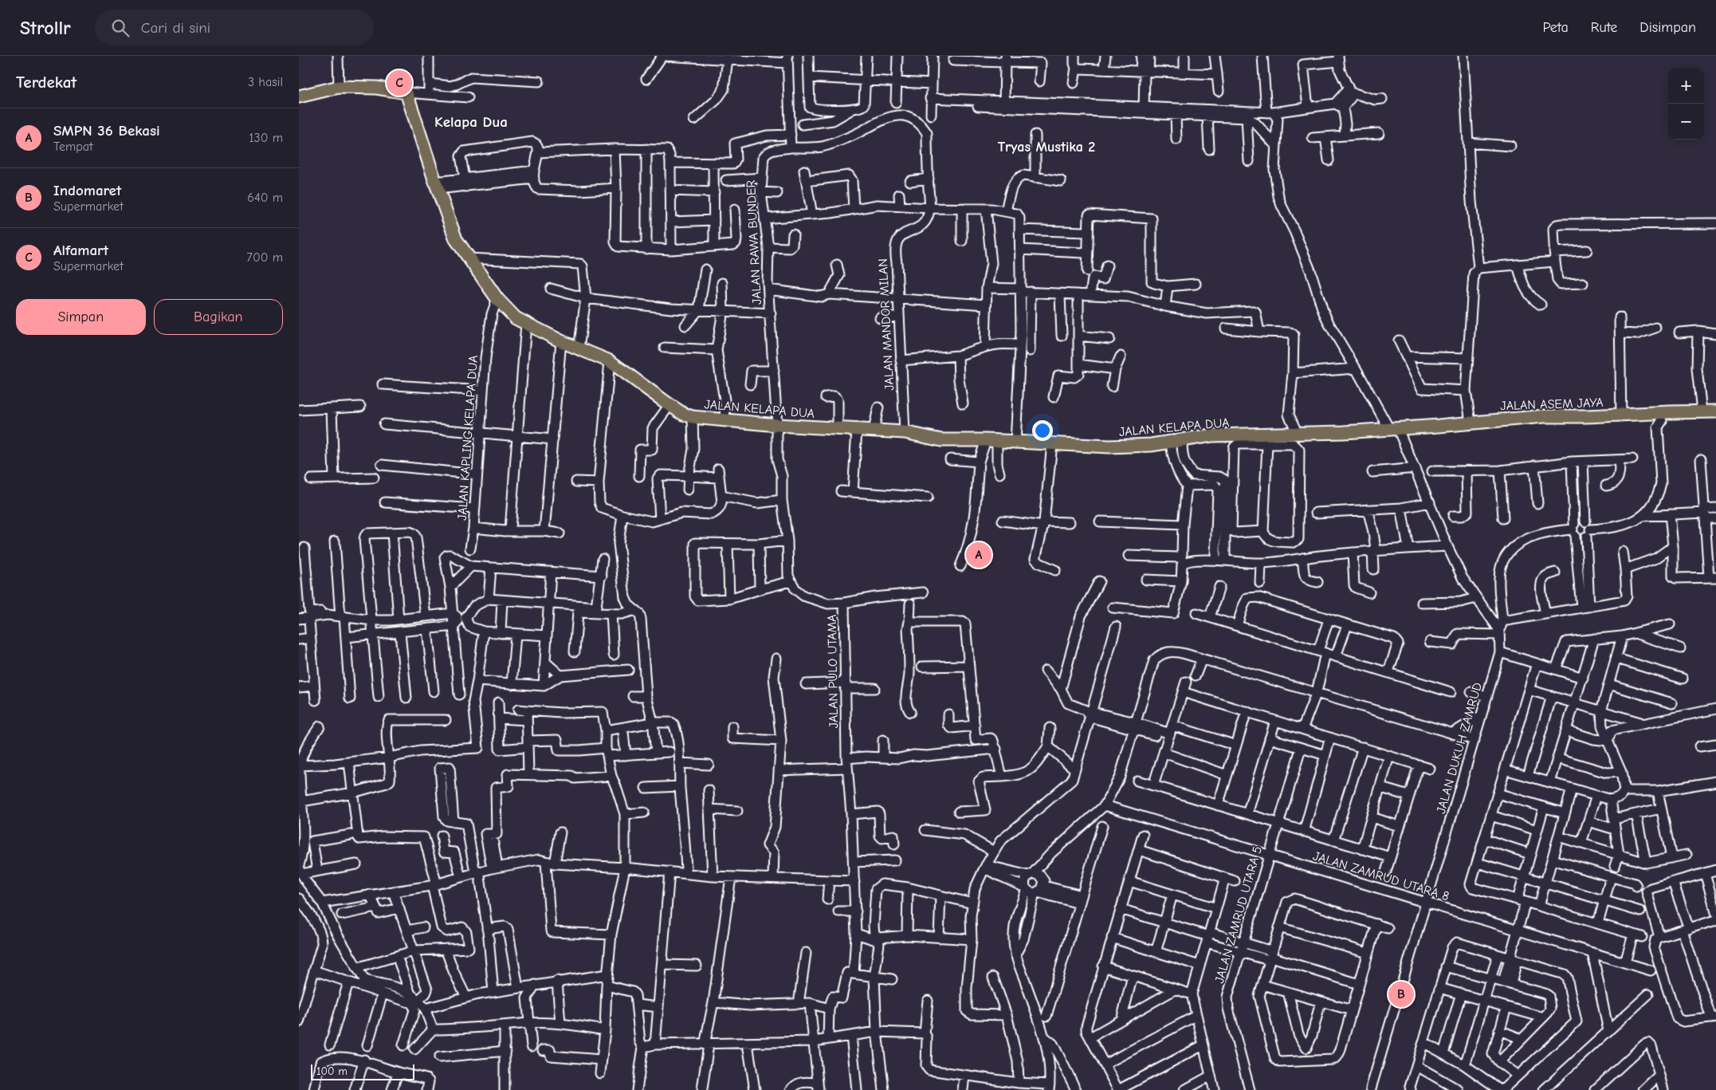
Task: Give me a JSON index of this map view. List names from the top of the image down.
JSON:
{
  "streets": {
    "main road": ["JALAN ASEM JAYA", "JALAN KELAPA DUA"],
    "street": [
      "JALAN RAWA BUNDER",
      "JALAN MANDOR MILAN",
      "JALAN KAPLING KELAPA DUA",
      "JALAN PULO UTAMA",
      "JALAN DUKUH ZAMRUD",
      "JALAN ZAMRUD UTARA 8",
      "JALAN ZAMRUD UTARA 5"
    ]
  },
  "crossings": [
    ["JALAN RAWA BUNDER", "JALAN KELAPA DUA"],
    ["JALAN MANDOR MILAN", "JALAN KELAPA DUA"],
    ["JALAN ASEM JAYA", "JALAN KELAPA DUA"],
    ["JALAN KELAPA DUA", "JALAN KAPLING KELAPA DUA"],
    ["JALAN DUKUH ZAMRUD", "JALAN ZAMRUD UTARA 8"],
    ["JALAN ZAMRUD UTARA 8", "JALAN ZAMRUD UTARA 5"]
  ],
  "districts": ["Kelapa Dua", "Tryas Mustika 2"],
  "scale_bar": "100 m",
  "page": {
    "header": "Strollr",
    "search": "Cari di sini",
    "nav": ["Peta", "Rute", "Disimpan"],
    "heading": ["Terdekat", "3 hasil"],
    "map_buttons": ["+", "−"],
    "pins": ["C", "A", "B"],
    "list": [
      {
        "mark": "A",
        "name": "SMPN 36 Bekasi",
        "note": "Tempat",
        "value": "130 m"
      },
      {
        "mark": "B",
        "name": "Indomaret",
        "note": "Supermarket",
        "value": "640 m"
      },
      {
        "mark": "C",
        "name": "Alfamart",
        "note": "Supermarket",
        "value": "700 m"
      }
    ],
    "buttons": ["Simpan", "Bagikan"],
    "scale": "100 m"
  }
}
